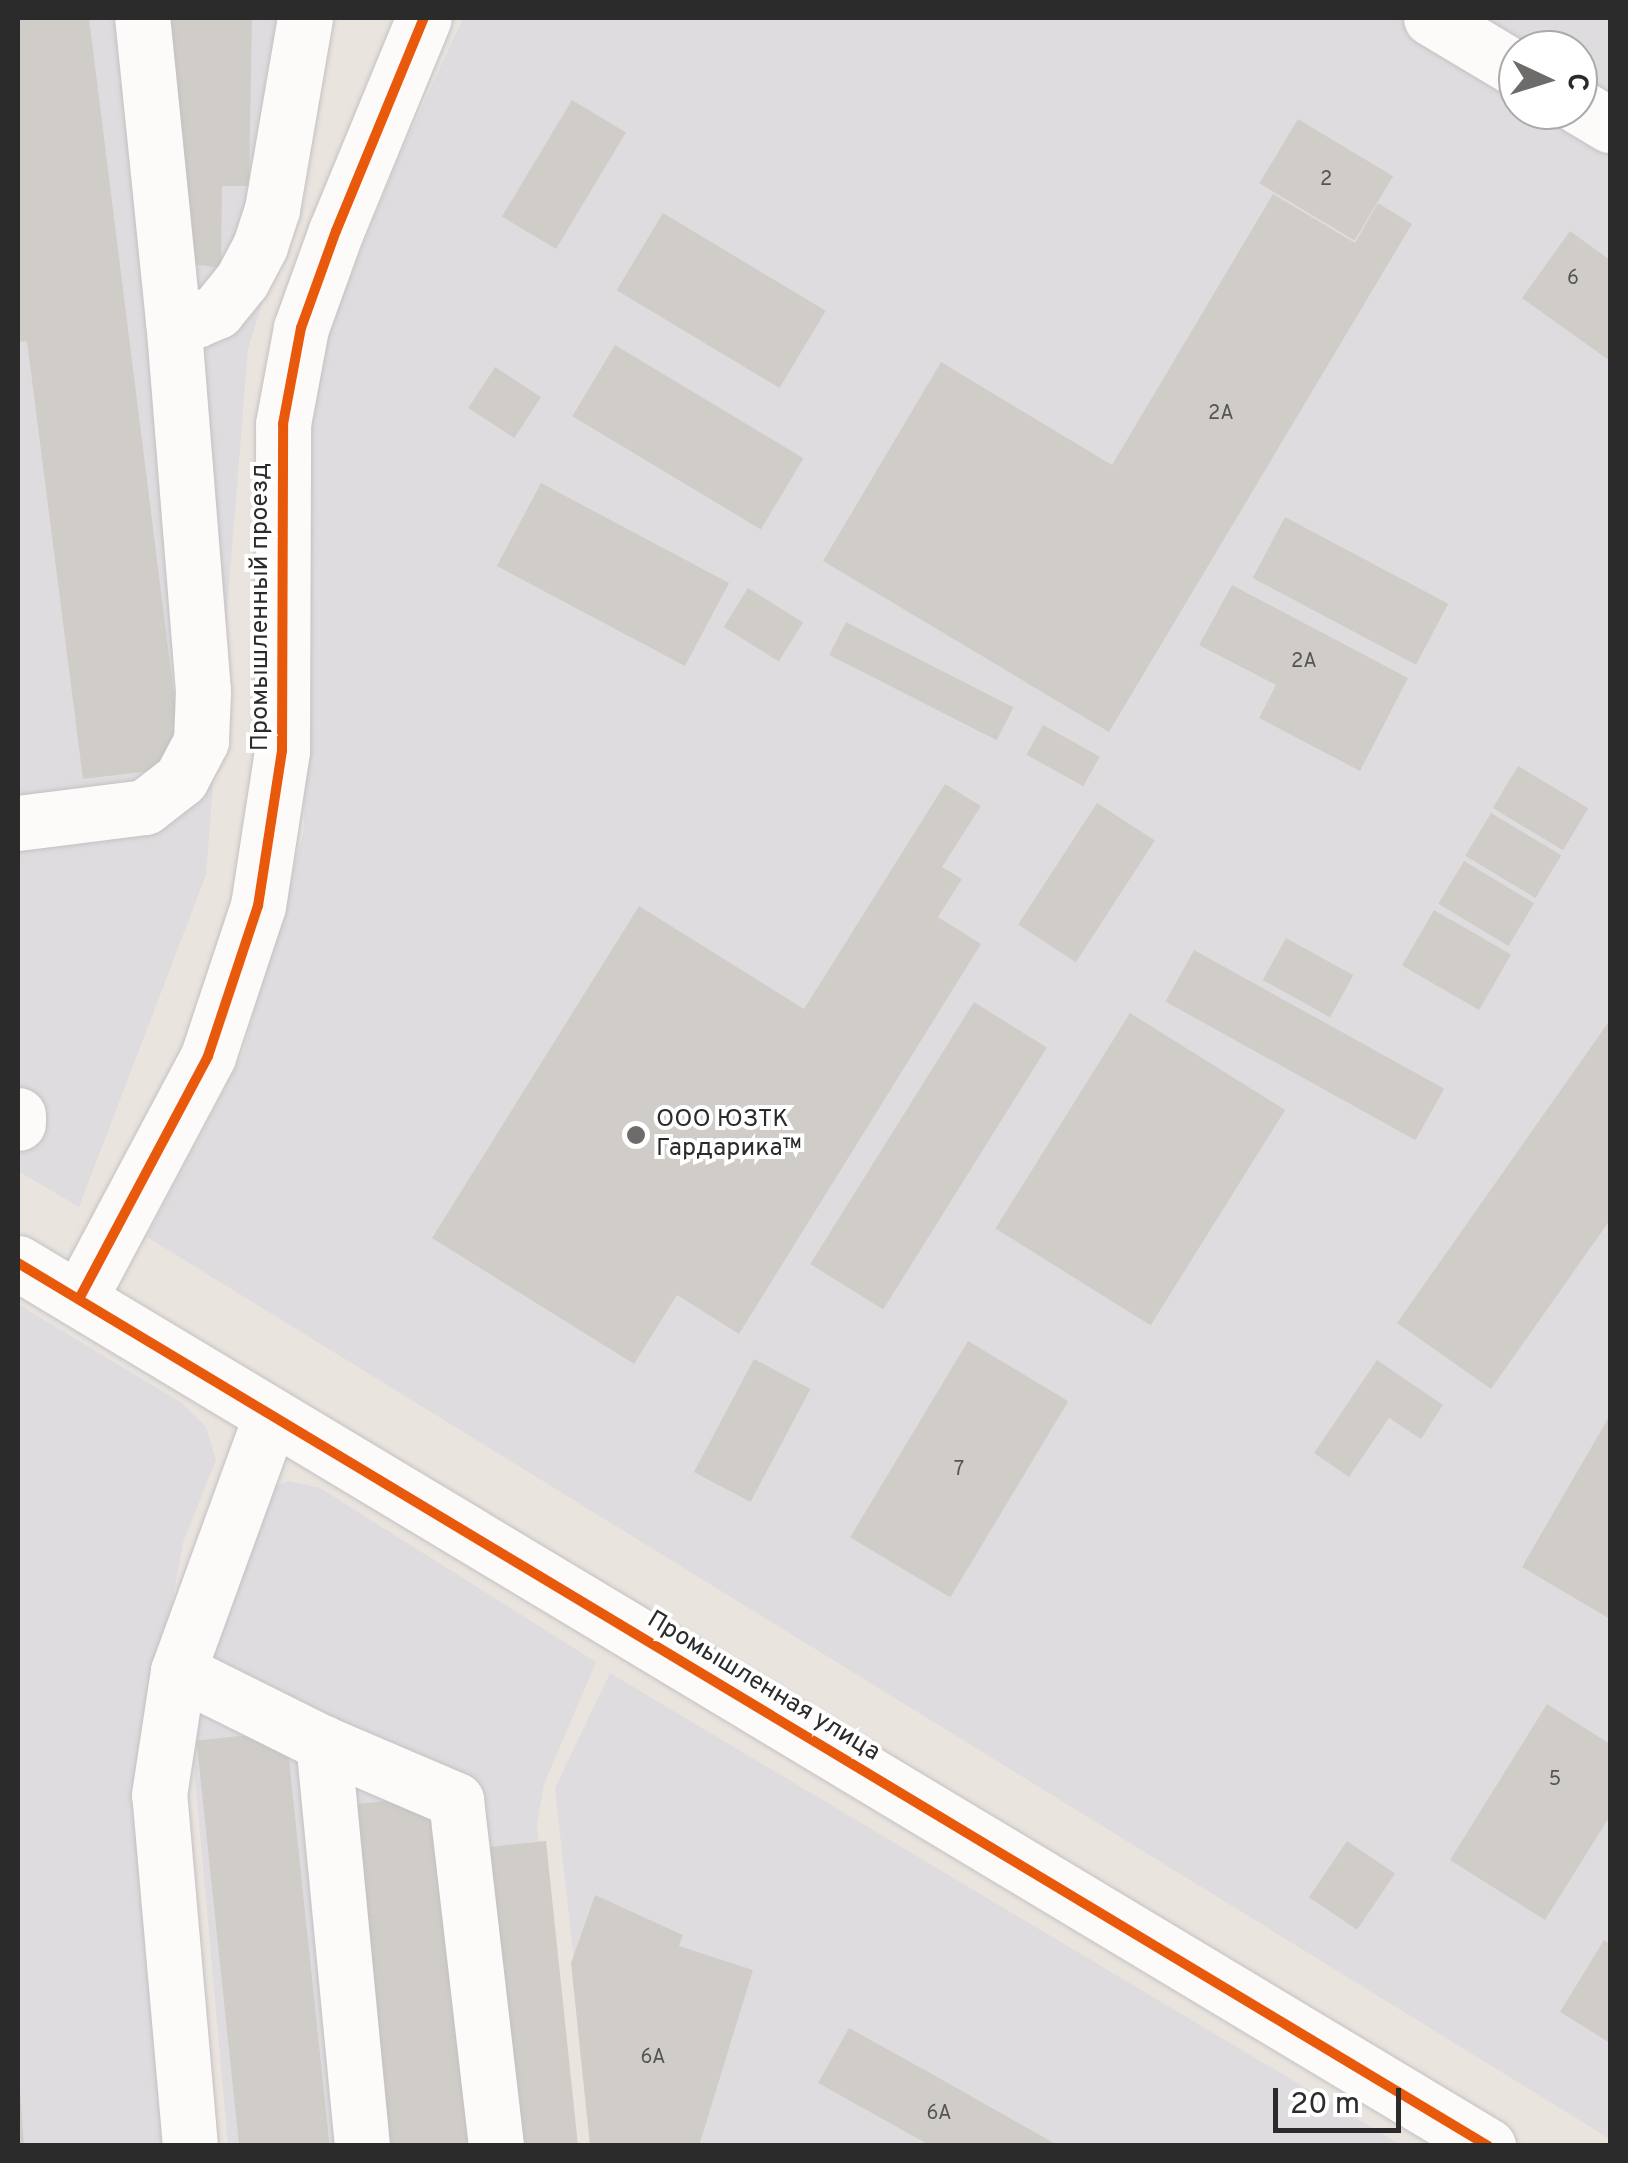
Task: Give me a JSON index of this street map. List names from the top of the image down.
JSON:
{
  "streets": {
    "street": ["Промышленный проезд", "Промышленная улица"]
  },
  "crossings": [
    ["Промышленный проезд", "Промышленная улица"]
  ],
  "places": ["ООО ЮЗТК Гардарика™"],
  "house_numbers": [
    "2",
    "6",
    "2А",
    "2А",
    "7",
    "5",
    "6А",
    "6А"
  ],
  "scale_bar": "20 m",
  "north": "right"
}
